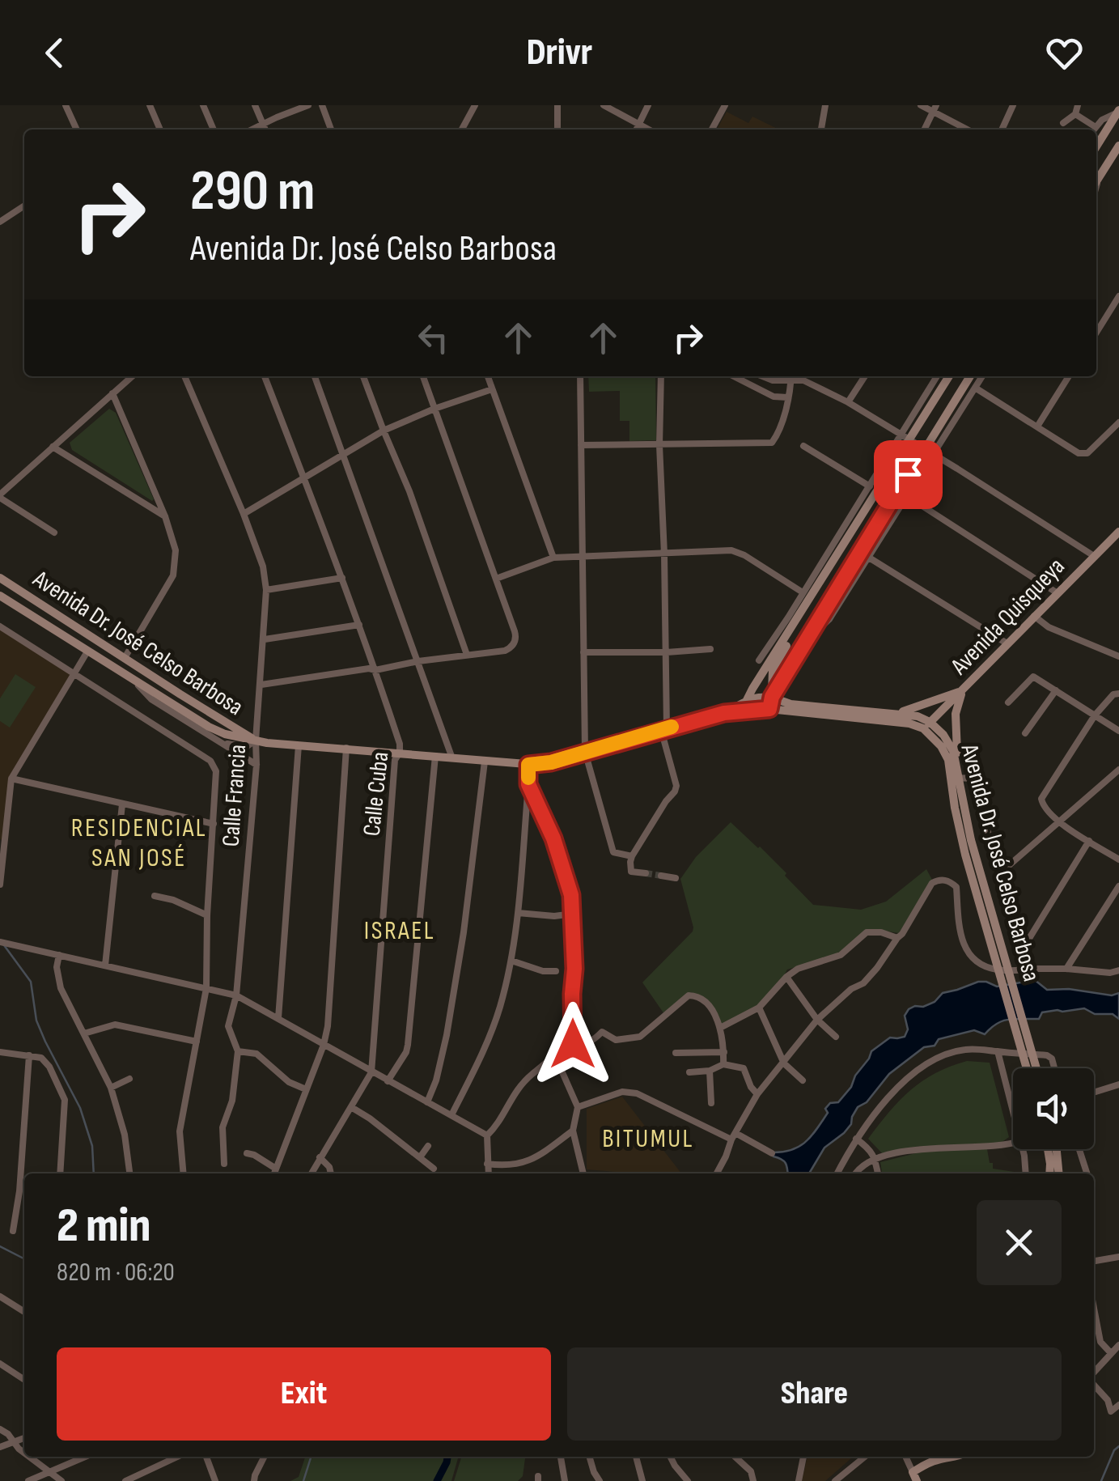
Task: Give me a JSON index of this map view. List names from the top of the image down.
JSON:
{
  "streets": {
    "main road": ["Avenida Quisqueya", "Avenida Dr. José Celso Barbosa"],
    "street": ["Calle Cuba", "Calle Francia"]
  },
  "crossings": [
    ["Avenida Quisqueya", "Avenida Dr. José Celso Barbosa"],
    ["Avenida Dr. José Celso Barbosa", "Calle Cuba"],
    ["Avenida Dr. José Celso Barbosa", "Calle Francia"]
  ],
  "districts": ["RESIDENCIAL SAN JOSÉ", "ISRAEL", "BITUMUL"],
  "page": {
    "header": "Drivr",
    "turn": ["290 m", "Avenida Dr. José Celso Barbosa"],
    "heading": ["2 min", "820 m · 06:20"],
    "buttons": ["Exit", "Share"]
  }
}
